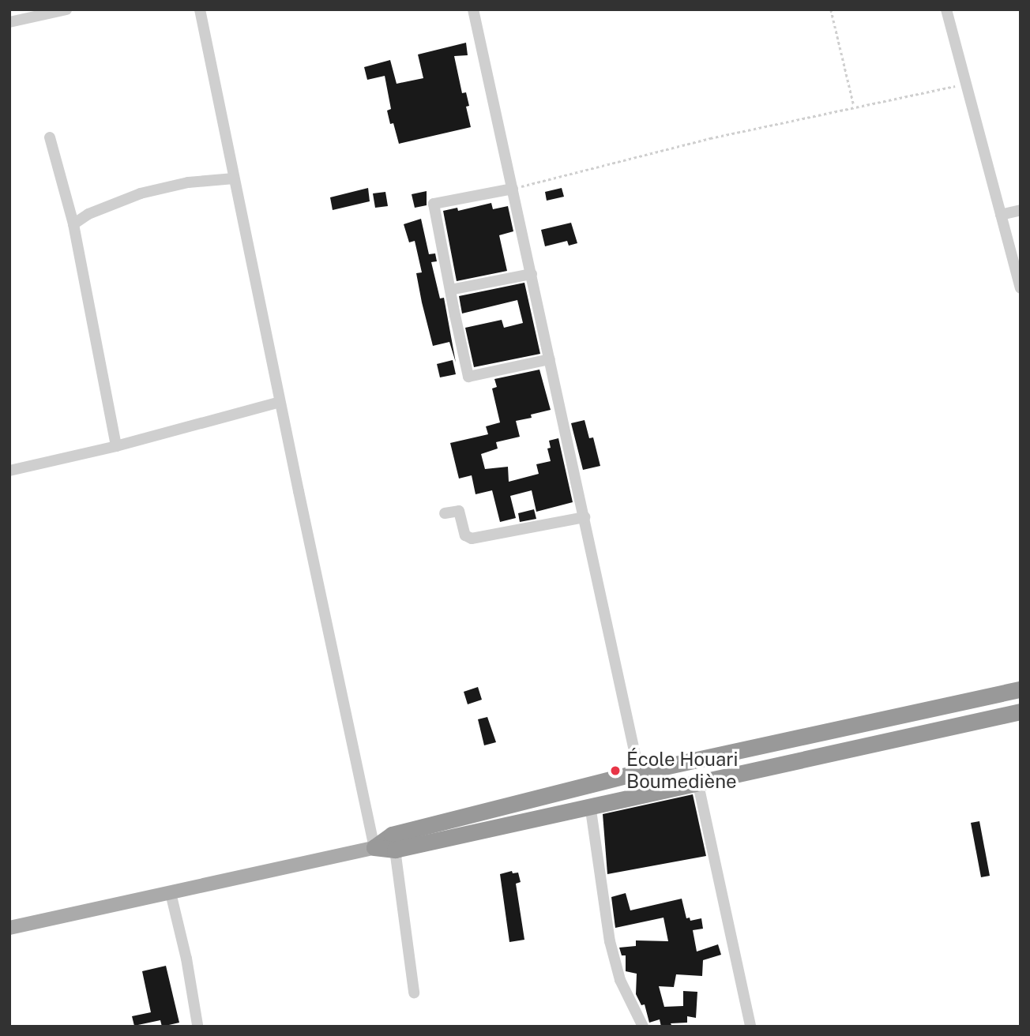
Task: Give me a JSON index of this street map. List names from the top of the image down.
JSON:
{
  "places": ["École Houari Boumediène"]
}
